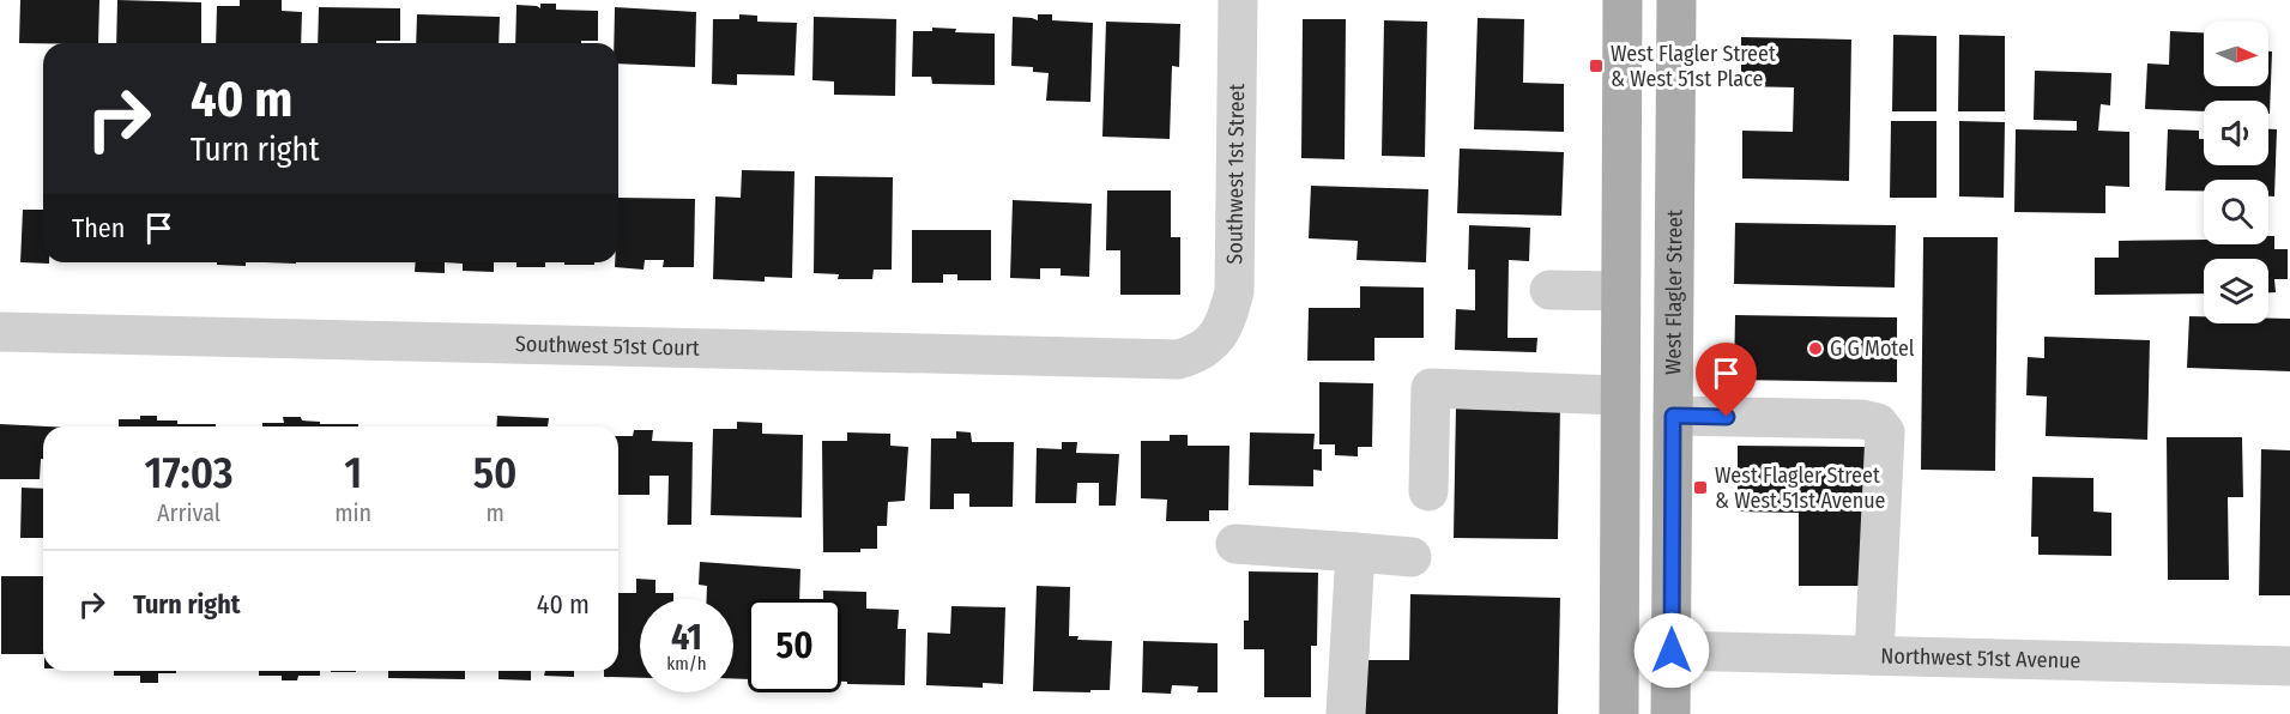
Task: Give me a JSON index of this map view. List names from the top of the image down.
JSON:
{
  "streets": {
    "main road": ["West Flagler Street"],
    "street": ["Southwest 1st Street", "Southwest 51st Court", "Northwest 51st Avenue"]
  },
  "crossings": [
    ["Southwest 1st Street", "Southwest 51st Court"],
    ["West Flagler Street", "Northwest 51st Avenue"]
  ],
  "places": {
    "transit": ["West Flagler Street & West 51st Place", "West Flagler Street & West 51st Avenue"],
    "other": ["G G Motel"]
  },
  "north": "right",
  "page": {
    "turn": ["40 m", "Turn right"],
    "then": "Then",
    "eta": [
      "17:03",
      "Arrival",
      "1",
      "min",
      "50",
      "m"
    ],
    "list": [
      {
        "name": "Turn right",
        "value": "40 m"
      }
    ],
    "speed": "41 km/h",
    "limit": "50"
  }
}
